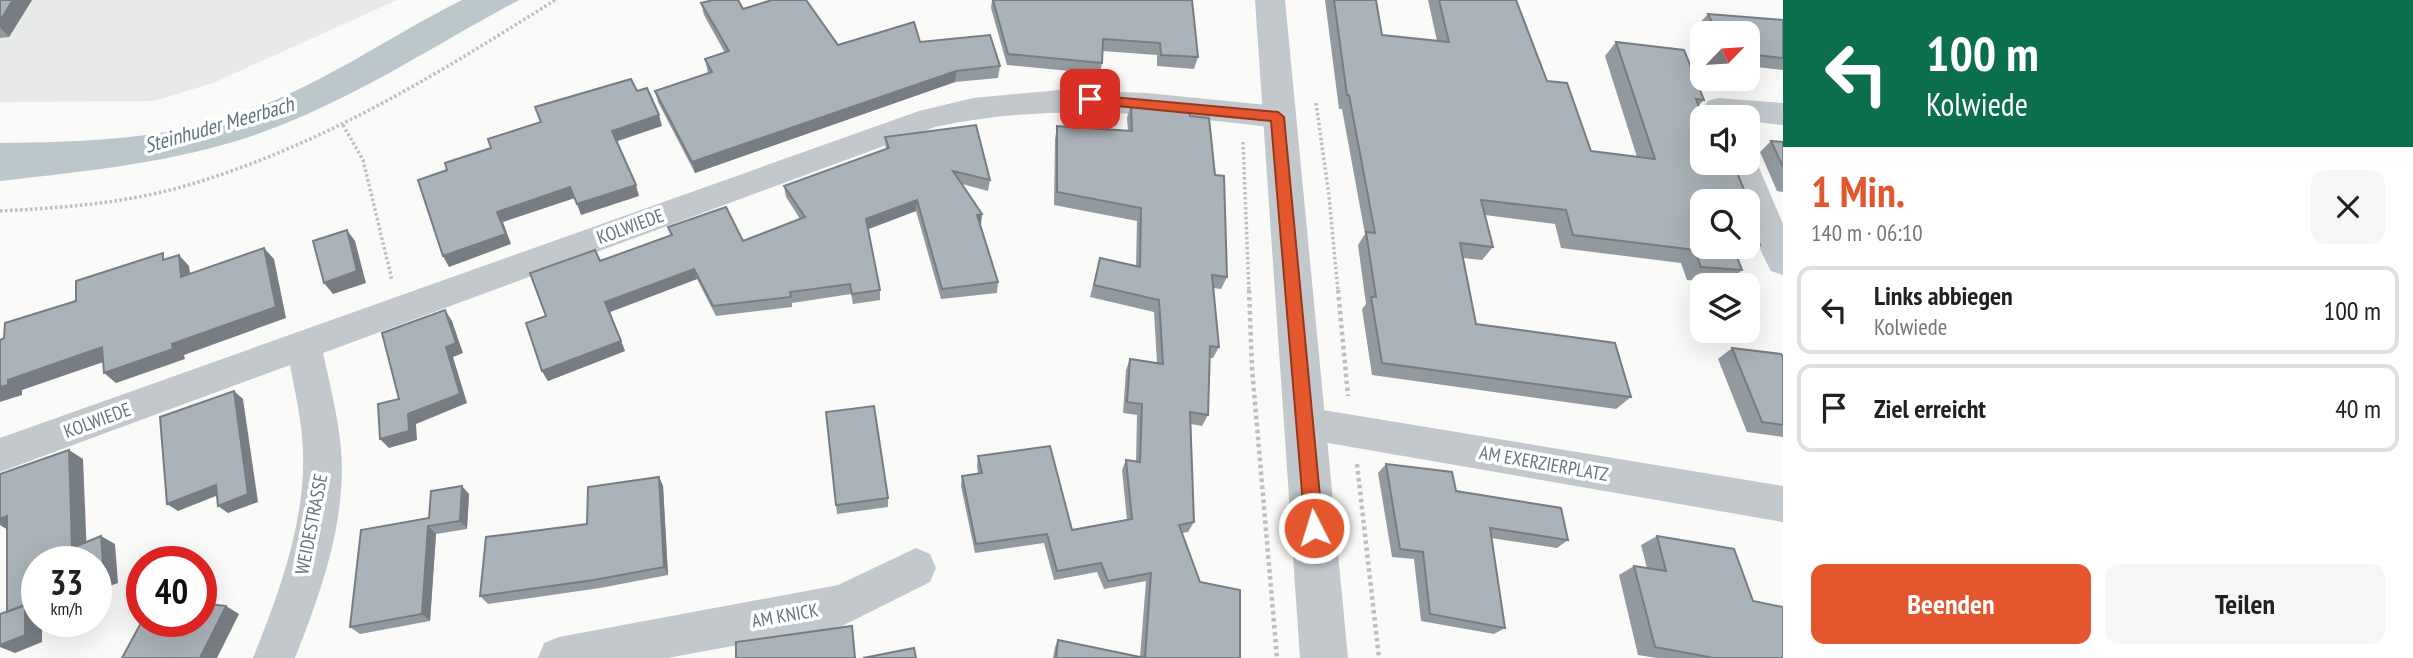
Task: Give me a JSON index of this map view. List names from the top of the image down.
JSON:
{
  "streets": {
    "street": [
      "KOLWIEDE",
      "AM EXERZIERPLATZ",
      "WEIDESTRASSE",
      "AM KNICK"
    ]
  },
  "crossings": [
    ["KOLWIEDE", "WEIDESTRASSE"]
  ],
  "water": ["Steinhuder Meerbach"],
  "north": "top right",
  "page": {
    "turn": ["100 m", "Kolwiede"],
    "heading": ["1 Min.", "140 m · 06:10"],
    "list": [
      {
        "name": "Links abbiegen",
        "note": "Kolwiede",
        "value": "100 m"
      },
      {
        "name": "Ziel erreicht",
        "value": "40 m"
      }
    ],
    "speed": "33 km/h",
    "limit": "40",
    "buttons": ["Beenden", "Teilen"]
  }
}
